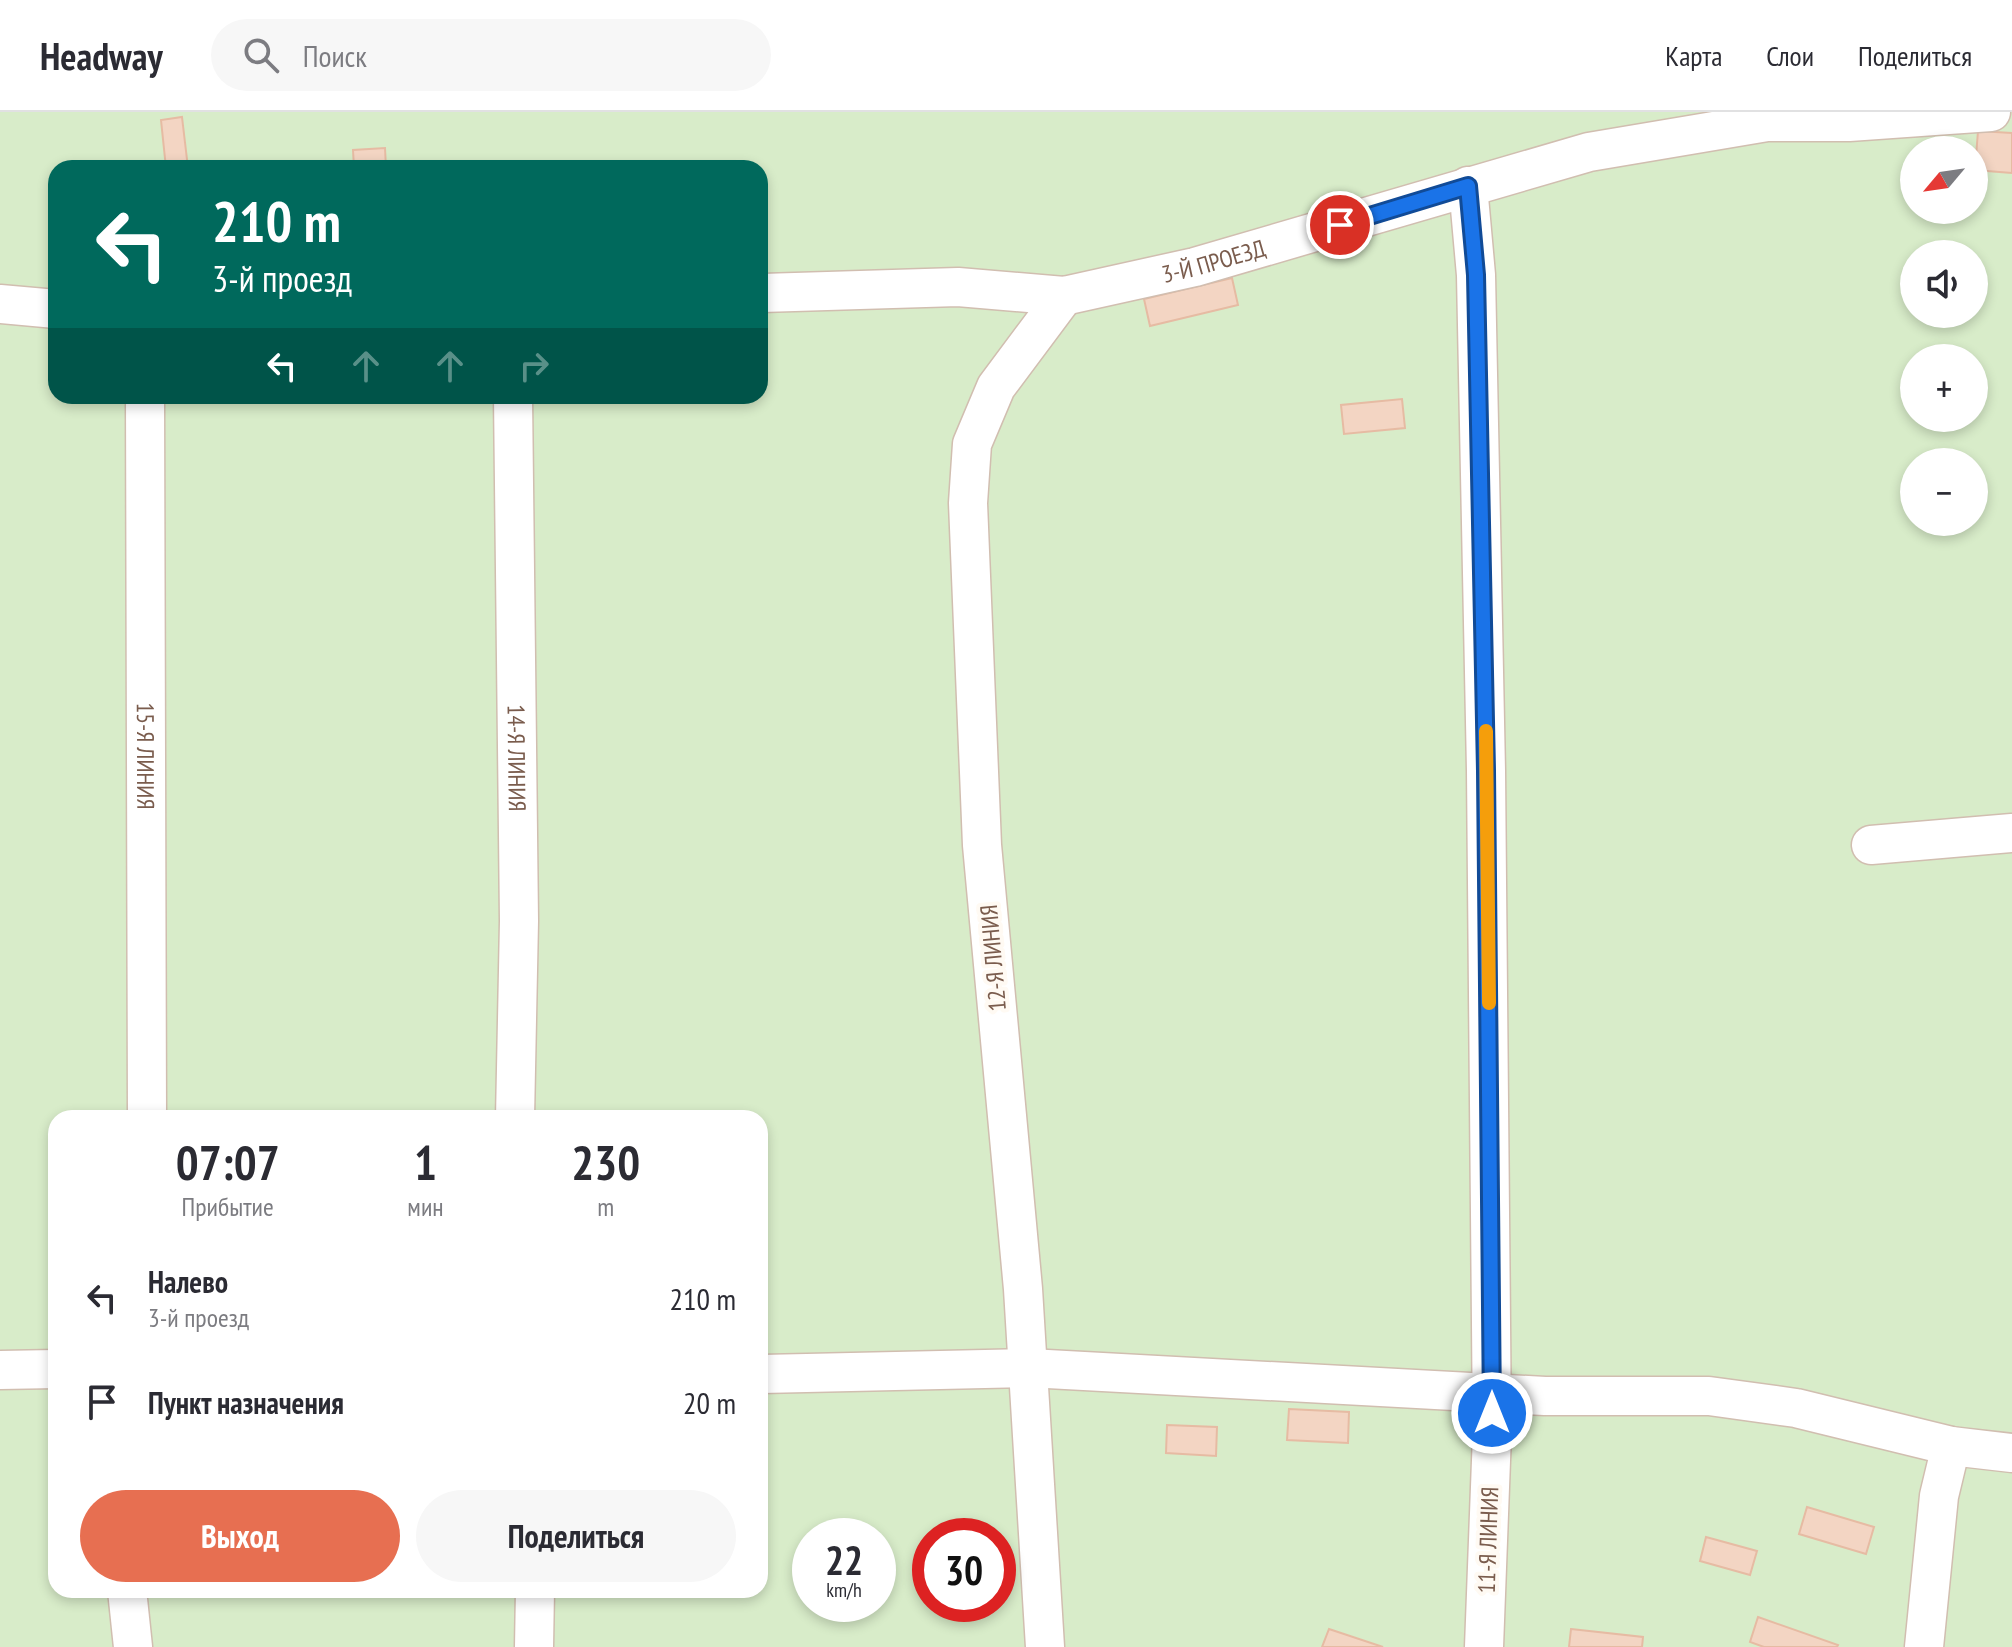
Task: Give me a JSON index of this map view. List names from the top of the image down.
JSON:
{
  "streets": {
    "street": [
      "3-Й ПРОЕЗД",
      "15-Я ЛИНИЯ",
      "14-Я ЛИНИЯ",
      "12-Я ЛИНИЯ",
      "11-Я ЛИНИЯ"
    ]
  },
  "crossings": [
    ["3-Й ПРОЕЗД", "12-Я ЛИНИЯ"],
    ["3-Й ПРОЕЗД", "11-Я ЛИНИЯ"]
  ],
  "north": "bottom left",
  "page": {
    "header": "Headway",
    "search": "Поиск",
    "nav": ["Карта", "Слои", "Поделиться"],
    "map_buttons": ["+", "−"],
    "turn": ["210 m", "3-й проезд"],
    "eta": [
      "07:07",
      "Прибытие",
      "1",
      "мин",
      "230",
      "m"
    ],
    "list": [
      {
        "name": "Налево",
        "note": "3-й проезд",
        "value": "210 m"
      },
      {
        "name": "Пункт назначения",
        "value": "20 m"
      }
    ],
    "buttons": ["Выход", "Поделиться"],
    "speed": "22 km/h",
    "limit": "30"
  }
}
